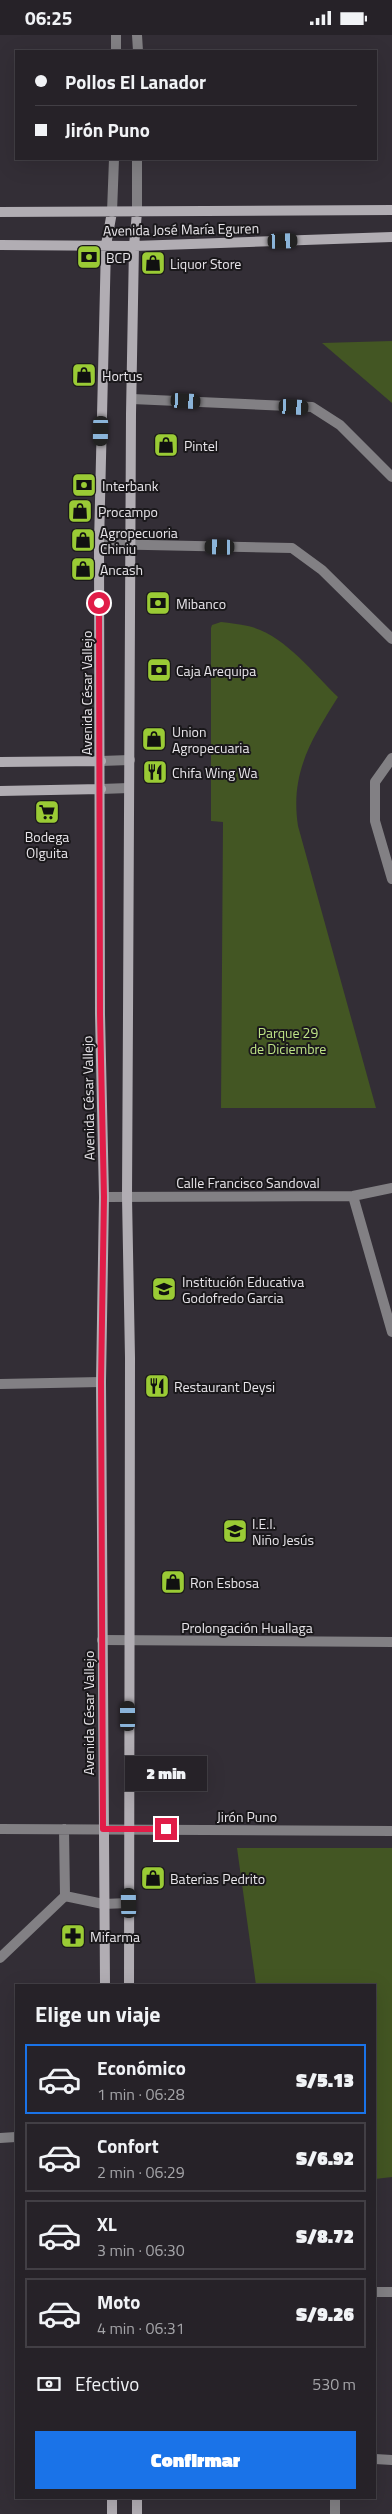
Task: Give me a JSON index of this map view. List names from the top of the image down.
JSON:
{
  "streets": {
    "main road": ["Avenida José María Eguren", "Avenida César Vallejo"],
    "street": ["Calle Francisco Sandoval", "Prolongación Huallaga", "Jirón Puno"]
  },
  "crossings": [
    ["Avenida José María Eguren", "Avenida César Vallejo"],
    ["Avenida César Vallejo", "Calle Francisco Sandoval"],
    ["Avenida César Vallejo", "Prolongación Huallaga"],
    ["Avenida César Vallejo", "Jirón Puno"]
  ],
  "parks": ["Parque 29 de Diciembre"],
  "places": {
    "bank": [
      "BCP",
      "Interbank",
      "Mibanco",
      "Caja Arequipa"
    ],
    "shop": [
      "Liquor Store",
      "Hortus",
      "Pintel",
      "Procampo",
      "Agropecuoria Chiniu",
      "Ancash",
      "Union Agropecuaria",
      "Ron Esbosa",
      "Baterias Pedrito"
    ],
    "restaurant": ["Chifa Wing Wa", "Restaurant Deysi"],
    "supermarket": ["Bodega Olguita"],
    "school or university": ["Institución Educativa Godofredo Garcia", "I.E.I. Niño Jesús"],
    "pharmacy": ["Mifarma"]
  },
  "page": {
    "status": "06:25",
    "banner": ["Pollos El Lanador", "Jirón Puno"],
    "bubble": "2 min",
    "heading": "Elige un viaje",
    "list": [
      {
        "name": "Económico",
        "note": "1 min · 06:28",
        "value": "S/5.13"
      },
      {
        "name": "Confort",
        "note": "2 min · 06:29",
        "value": "S/6.92"
      },
      {
        "name": "XL",
        "note": "3 min · 06:30",
        "value": "S/8.72"
      },
      {
        "name": "Moto",
        "note": "4 min · 06:31",
        "value": "S/9.26"
      }
    ],
    "pay": ["Efectivo", "530 m"],
    "buttons": "Confirmar"
  }
}
